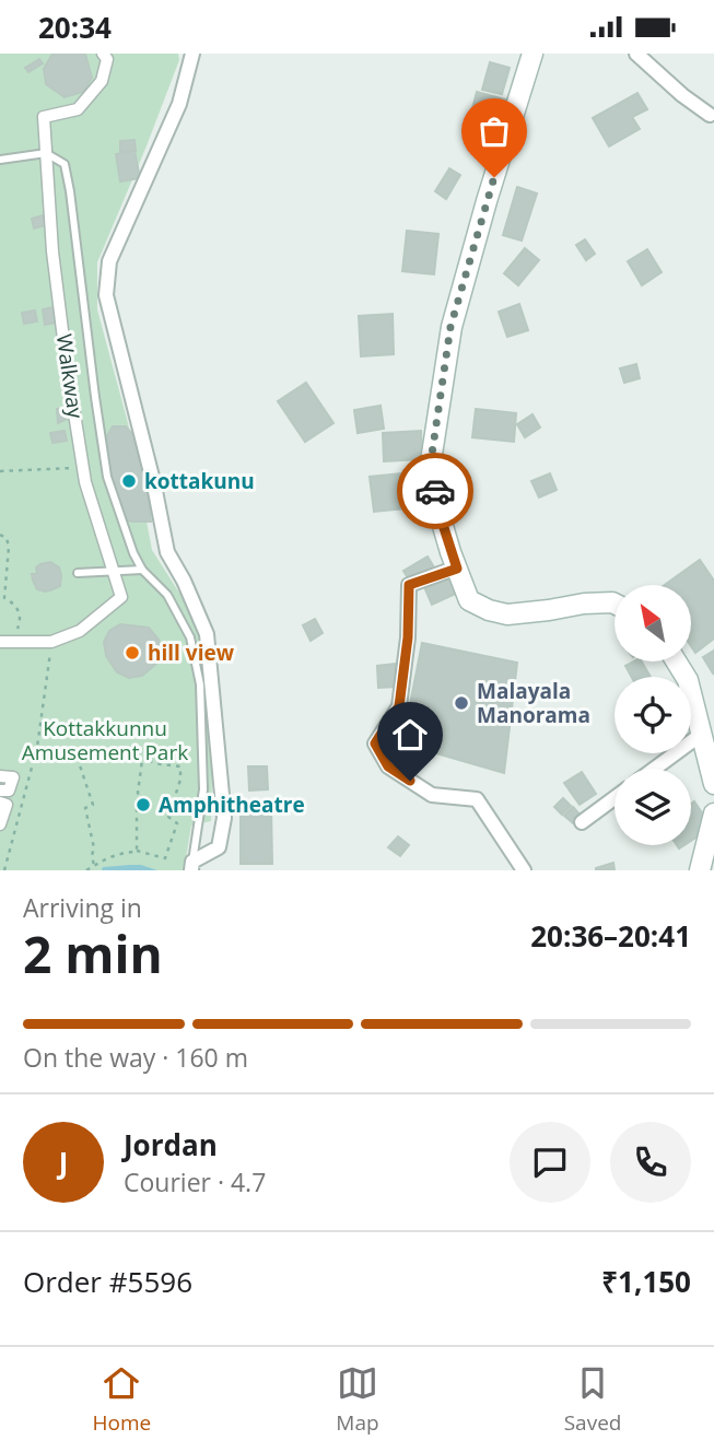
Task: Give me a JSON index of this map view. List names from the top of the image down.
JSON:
{
  "streets": {
    "street": ["Walkway"]
  },
  "parks": ["Kottakkunnu Amusement Park"],
  "places": [
    "kottakunu",
    "hill view",
    "Malayala Manorama",
    "Amphitheatre"
  ],
  "north": "top left",
  "page": {
    "status": "20:34",
    "heading": ["2 min", "Arriving in", "20:36–20:41"],
    "panel": [
      "Jordan",
      "Courier · 4.7",
      "Order #5596",
      "₹1,150"
    ],
    "bar": "On the way · 160 m",
    "round": "J",
    "tabs": ["Home", "Map", "Saved"]
  }
}
